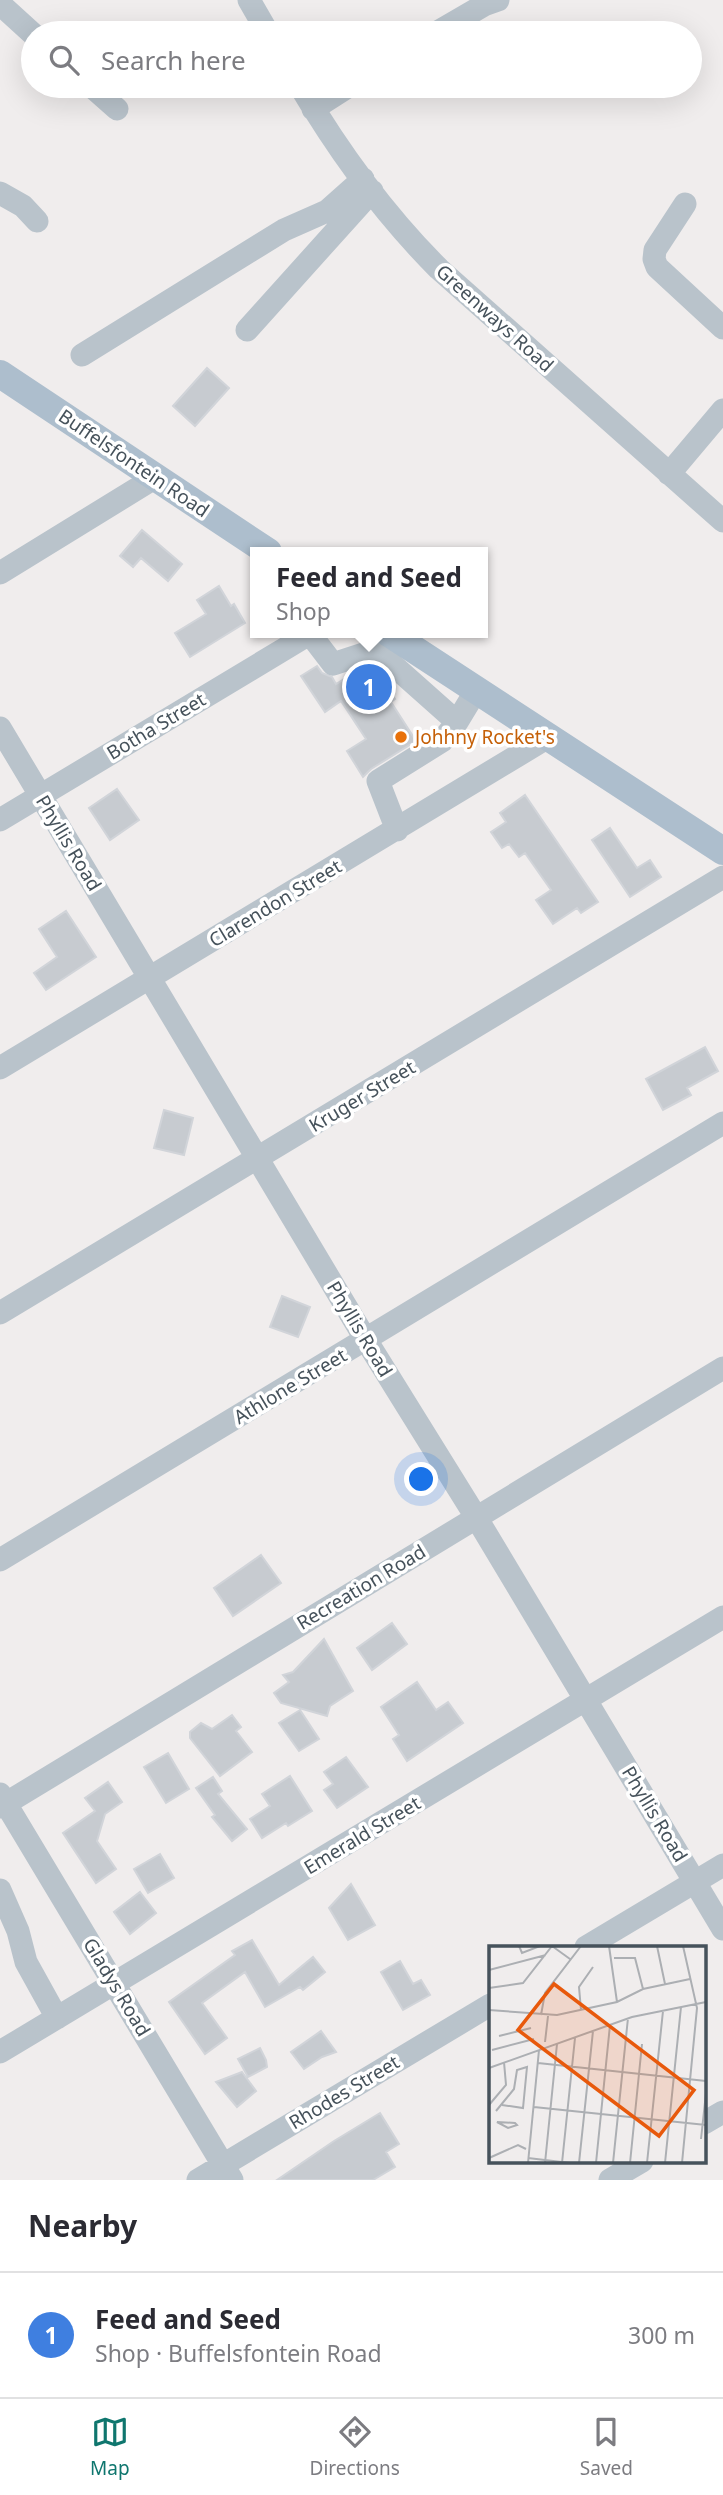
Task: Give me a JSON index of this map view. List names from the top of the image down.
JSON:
{
  "streets": {
    "main road": ["Buffelsfontein Road"],
    "street": [
      "Greenways Road",
      "Botha Street",
      "Phyllis Road",
      "Clarendon Street",
      "Kruger Street",
      "Athlone Street",
      "Recreation Road",
      "Emerald Street",
      "Gladys Road",
      "Rhodes Street"
    ]
  },
  "crossings": [
    ["Botha Street", "Phyllis Road"],
    ["Phyllis Road", "Clarendon Street"],
    ["Phyllis Road", "Kruger Street"],
    ["Phyllis Road", "Athlone Street"],
    ["Phyllis Road", "Recreation Road"],
    ["Phyllis Road", "Emerald Street"],
    ["Recreation Road", "Gladys Road"],
    ["Emerald Street", "Gladys Road"],
    ["Gladys Road", "Rhodes Street"]
  ],
  "places": ["Johhny Rocket's"],
  "page": {
    "search": "Search here",
    "popup": ["Feed and Seed", "Shop"],
    "pins": "1",
    "heading": "Nearby",
    "list": [
      {
        "mark": "1",
        "name": "Feed and Seed",
        "note": "Shop · Buffelsfontein Road",
        "value": "300 m"
      }
    ],
    "nav": ["Map", "Directions", "Saved"]
  }
}
